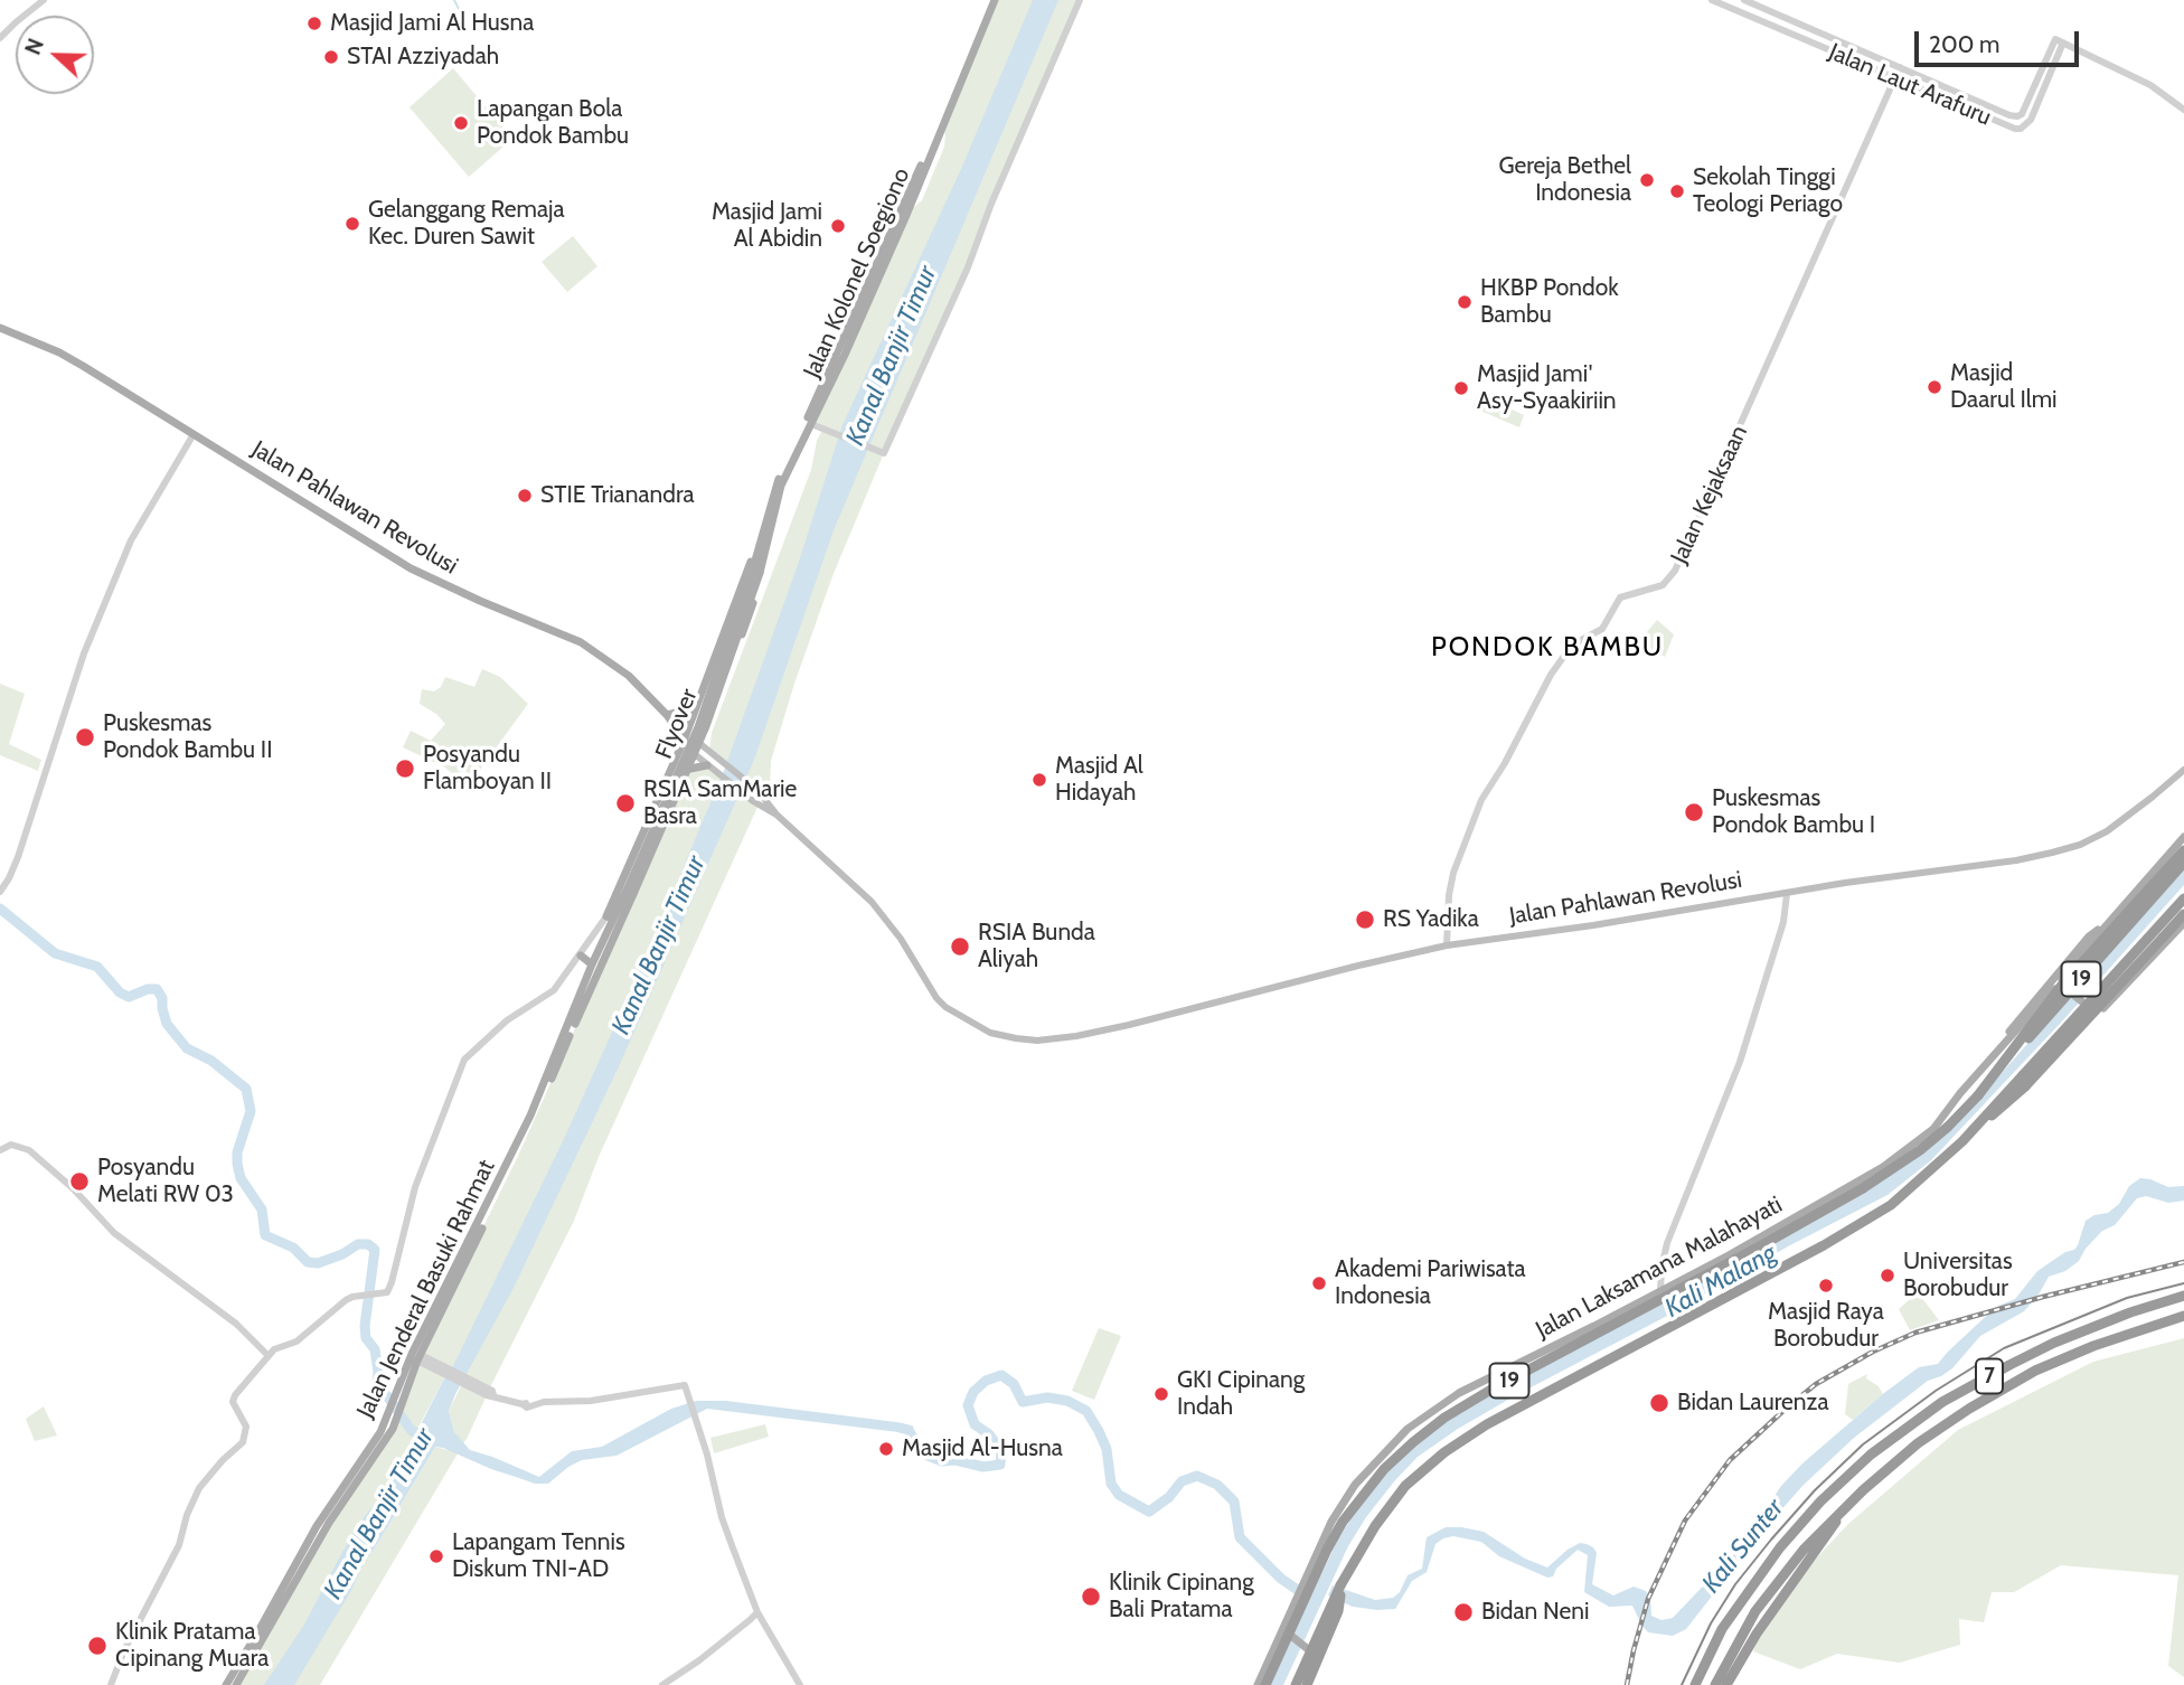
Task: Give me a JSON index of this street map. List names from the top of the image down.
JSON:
{
  "streets": {
    "highway": ["19", "7"],
    "main road": [
      "Jalan Kolonel Soegiono",
      "Jalan Pahlawan Revolusi",
      "Flyover",
      "Jalan Laksamana Malahayati",
      "Jalan Jenderal Basuki Rahmat"
    ],
    "street": ["Jalan Laut Arafuru", "Jalan Kejaksaan"]
  },
  "crossings": [
    ["Jalan Laut Arafuru", "Jalan Kejaksaan"],
    ["Jalan Kolonel Soegiono", "Jalan Pahlawan Revolusi"],
    ["Jalan Kolonel Soegiono", "Flyover"],
    ["Jalan Kolonel Soegiono", "Jalan Jenderal Basuki Rahmat"],
    ["Jalan Kejaksaan", "Jalan Pahlawan Revolusi"],
    ["Jalan Pahlawan Revolusi", "Jalan Jenderal Basuki Rahmat"],
    ["Flyover", "Jalan Jenderal Basuki Rahmat"]
  ],
  "districts": ["PONDOK BAMBU"],
  "water": ["Kanal Banjir Timur", "Kali Malang", "Kali Sunter"],
  "places": [
    "Masjid Jami Al Husna",
    "STAI Azziyadah",
    "Lapangan Bola Pondok Bambu",
    "Gereja Bethel Indonesia",
    "Sekolah Tinggi Teologi Periago",
    "Gelanggang Remaja Kec. Duren Sawit",
    "Masjid Jami Al Abidin",
    "HKBP Pondok Bambu",
    "Masjid Daarul Ilmi",
    "Masjid Jami' Asy-Syaakiriin",
    "STIE Trianandra",
    "Puskesmas Pondok Bambu II",
    "Posyandu Flamboyan II",
    "Masjid Al Hidayah",
    "RSIA SamMarie Basra",
    "Puskesmas Pondok Bambu I",
    "RS Yadika",
    "RSIA Bunda Aliyah",
    "Posyandu Melati RW 03",
    "Universitas Borobudur",
    "Akademi Pariwisata Indonesia",
    "Masjid Raya Borobudur",
    "GKI Cipinang Indah",
    "Bidan Laurenza",
    "Masjid Al-Husna",
    "Lapangam Tennis Diskum TNI-AD",
    "Klinik Cipinang Bali Pratama",
    "Bidan Neni",
    "Klinik Pratama Cipinang Muara"
  ],
  "scale_bar": "200 m",
  "north": "left"
}
